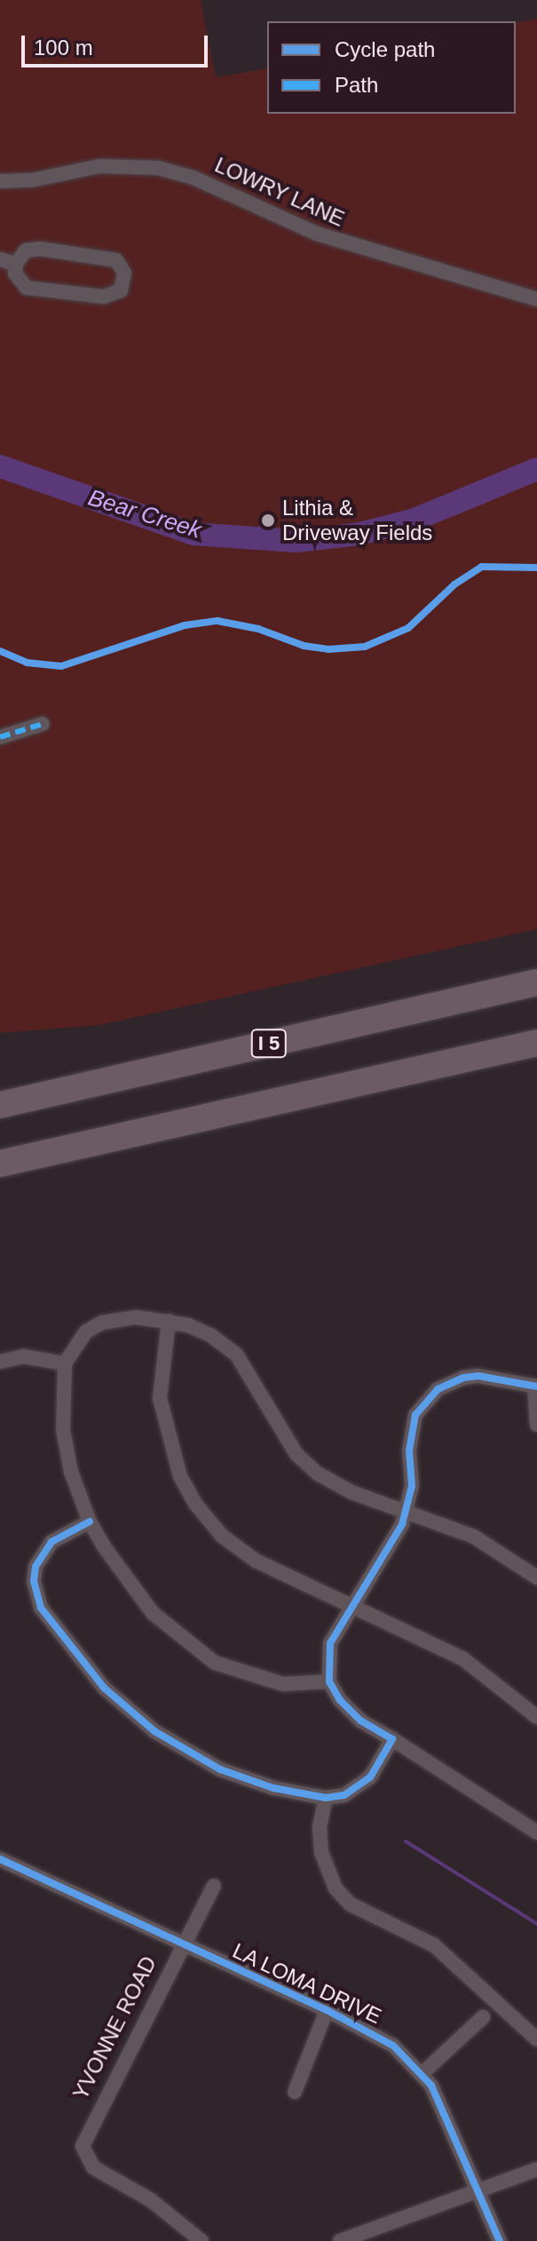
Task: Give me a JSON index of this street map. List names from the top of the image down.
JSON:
{
  "streets": {
    "highway": ["I 5"],
    "street": ["LOWRY LANE", "LA LOMA DRIVE", "YVONNE ROAD"]
  },
  "crossings": [
    ["LA LOMA DRIVE", "YVONNE ROAD"]
  ],
  "water": ["Bear Creek"],
  "places": ["Lithia & Driveway Fields"],
  "legend": ["Cycle path", "Path"],
  "scale_bar": "100 m"
}
